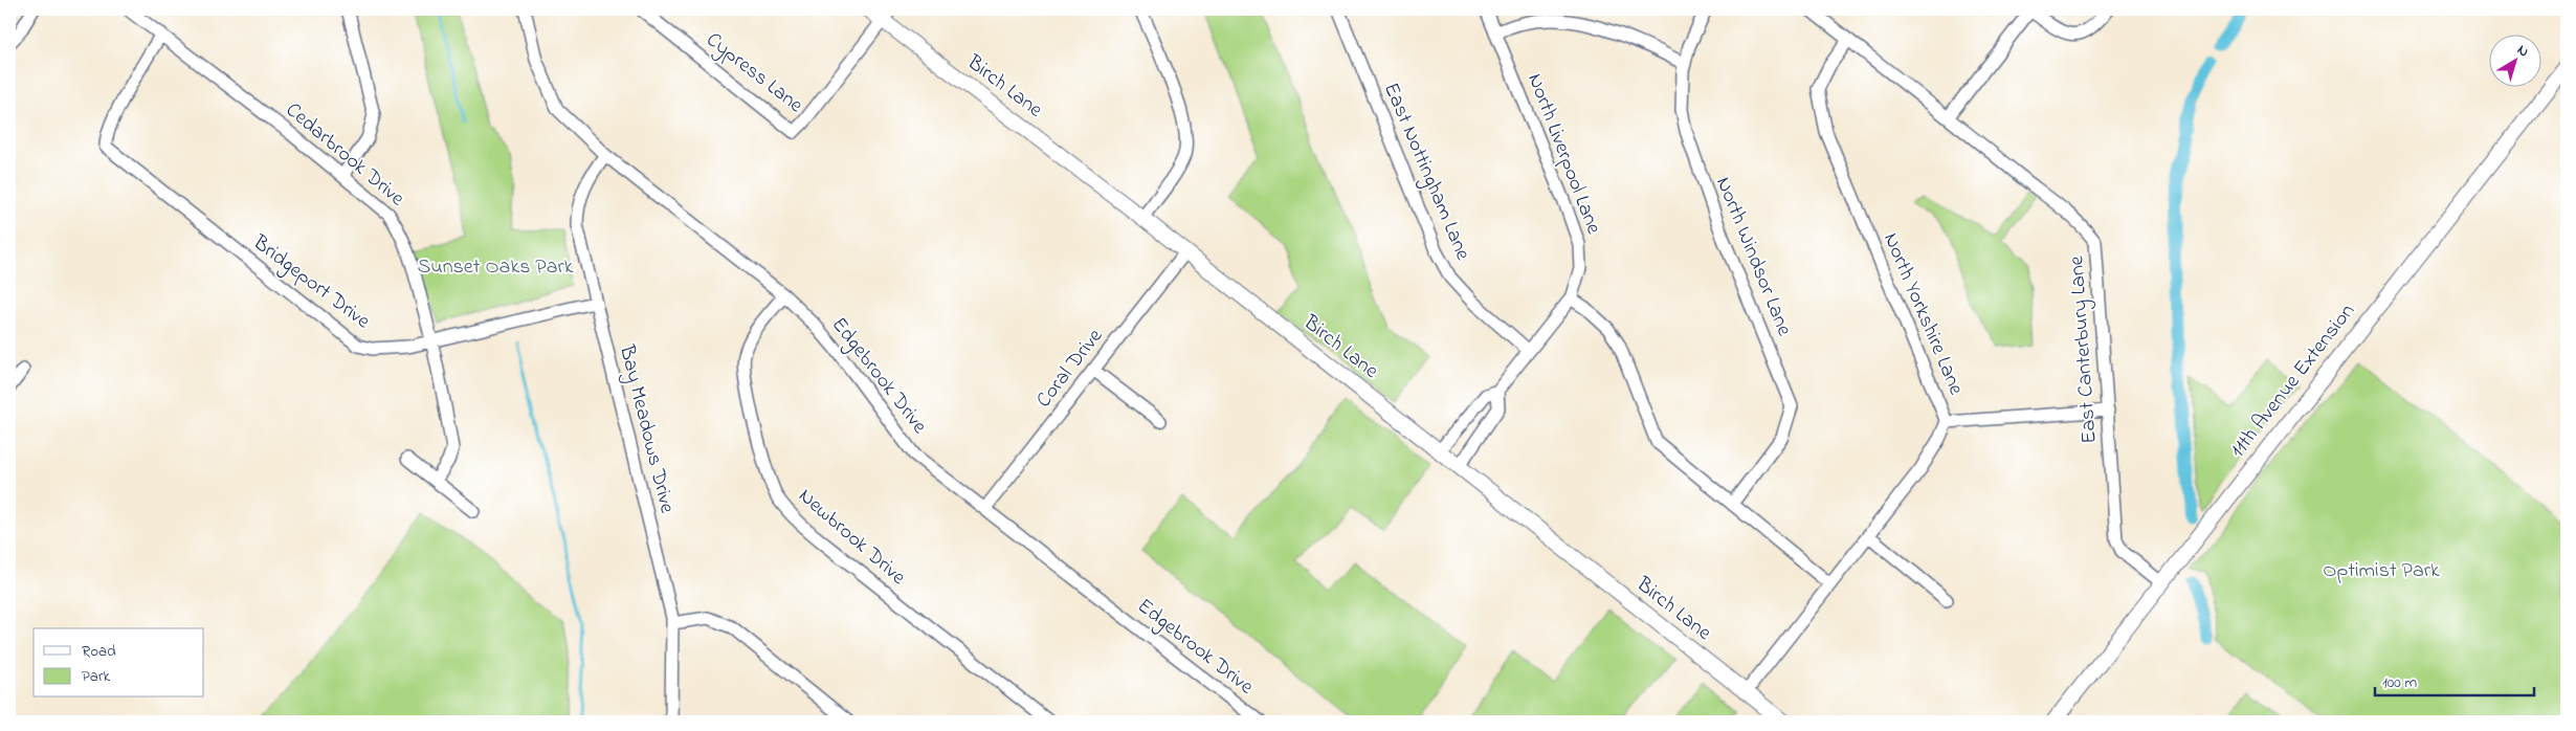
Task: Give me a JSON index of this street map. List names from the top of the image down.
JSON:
{
  "streets": {
    "street": [
      "Cypress Lane",
      "Birch Lane",
      "North Liverpool Lane",
      "Cedarbrook Drive",
      "East Nottingham Lane",
      "North Windsor Lane",
      "Bridgeport Drive",
      "North Yorkshire Lane",
      "East Canterbury Lane",
      "Coral Drive",
      "Edgebrook Drive",
      "11th Avenue Extension",
      "Bay Meadows Drive",
      "Newbrook Drive"
    ]
  },
  "crossings": [
    ["Cypress Lane", "Birch Lane"],
    ["Birch Lane", "North Liverpool Lane"],
    ["Birch Lane", "North Yorkshire Lane"],
    ["Birch Lane", "Coral Drive"],
    ["North Liverpool Lane", "East Nottingham Lane"],
    ["Cedarbrook Drive", "Bridgeport Drive"],
    ["Bridgeport Drive", "Bay Meadows Drive"],
    ["North Yorkshire Lane", "East Canterbury Lane"],
    ["East Canterbury Lane", "11th Avenue Extension"],
    ["Coral Drive", "Edgebrook Drive"],
    ["Edgebrook Drive", "Bay Meadows Drive"],
    ["Edgebrook Drive", "Newbrook Drive"]
  ],
  "parks": ["Sunset Oaks Park", "Optimist Park"],
  "legend": ["Road", "Park"],
  "scale_bar": "100 m",
  "north": "top right"
}
